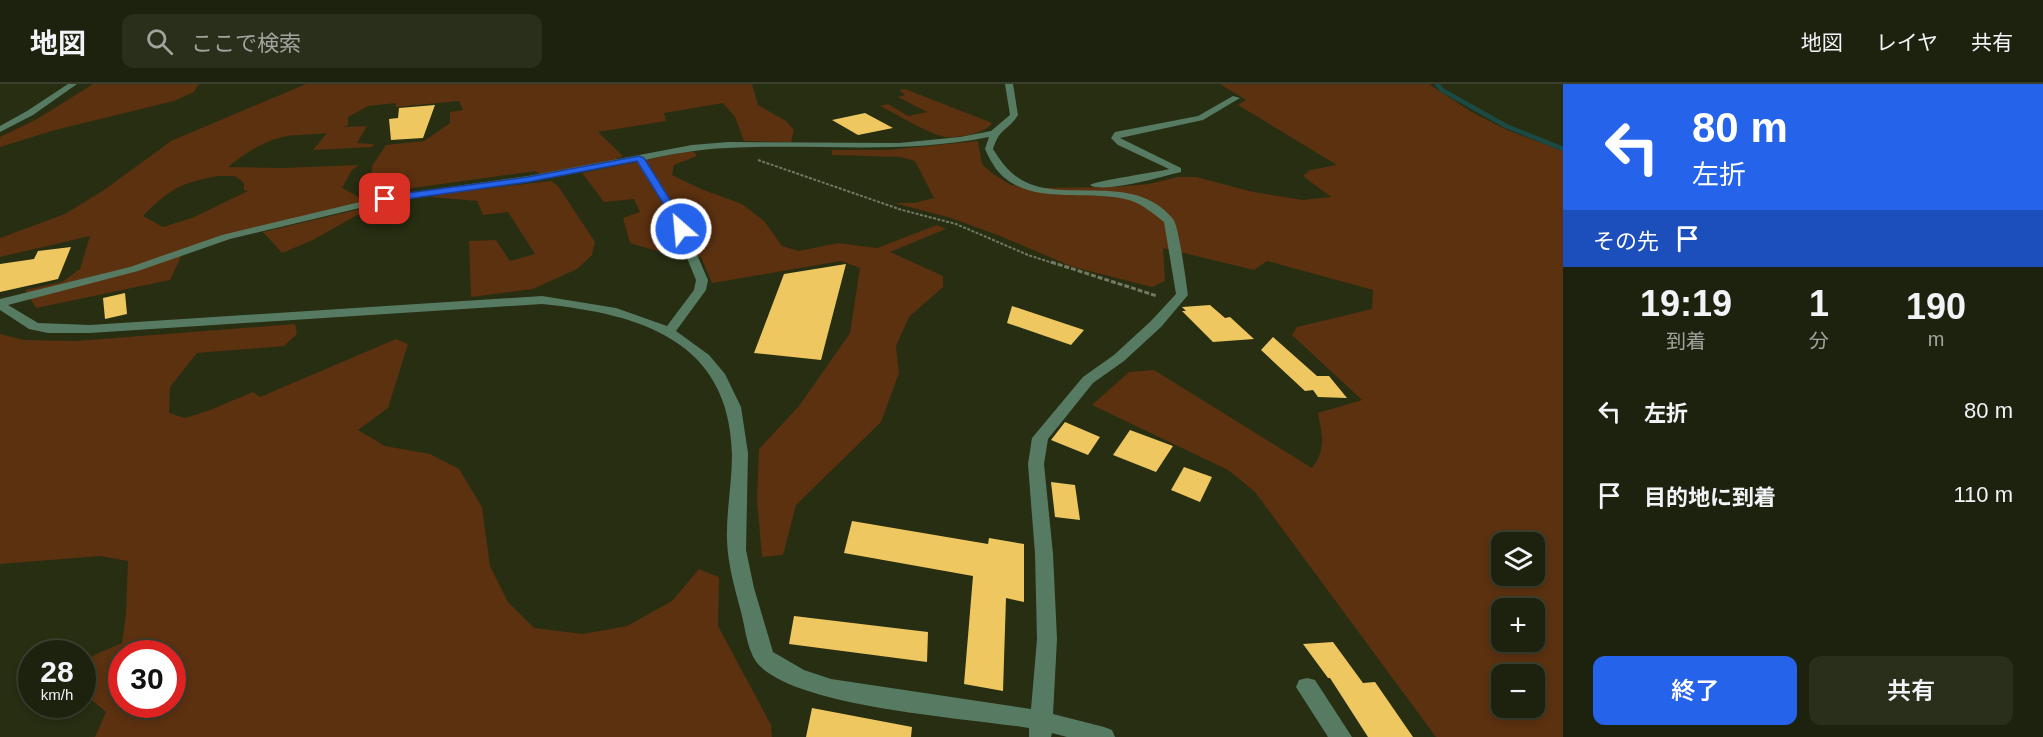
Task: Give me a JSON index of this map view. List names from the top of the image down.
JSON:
{
  "page": {
    "header": "地図",
    "search": "ここで検索",
    "nav": ["地図", "レイヤ", "共有"],
    "turn": ["80 m", "左折"],
    "then": "その先",
    "eta": [
      "19:19",
      "到着",
      "1",
      "分",
      "190",
      "m"
    ],
    "list": [
      {
        "name": "左折",
        "value": "80 m"
      },
      {
        "name": "目的地に到着",
        "value": "110 m"
      }
    ],
    "map_buttons": ["+", "−"],
    "speed": "28 km/h",
    "limit": "30",
    "buttons": ["終了", "共有"]
  }
}
